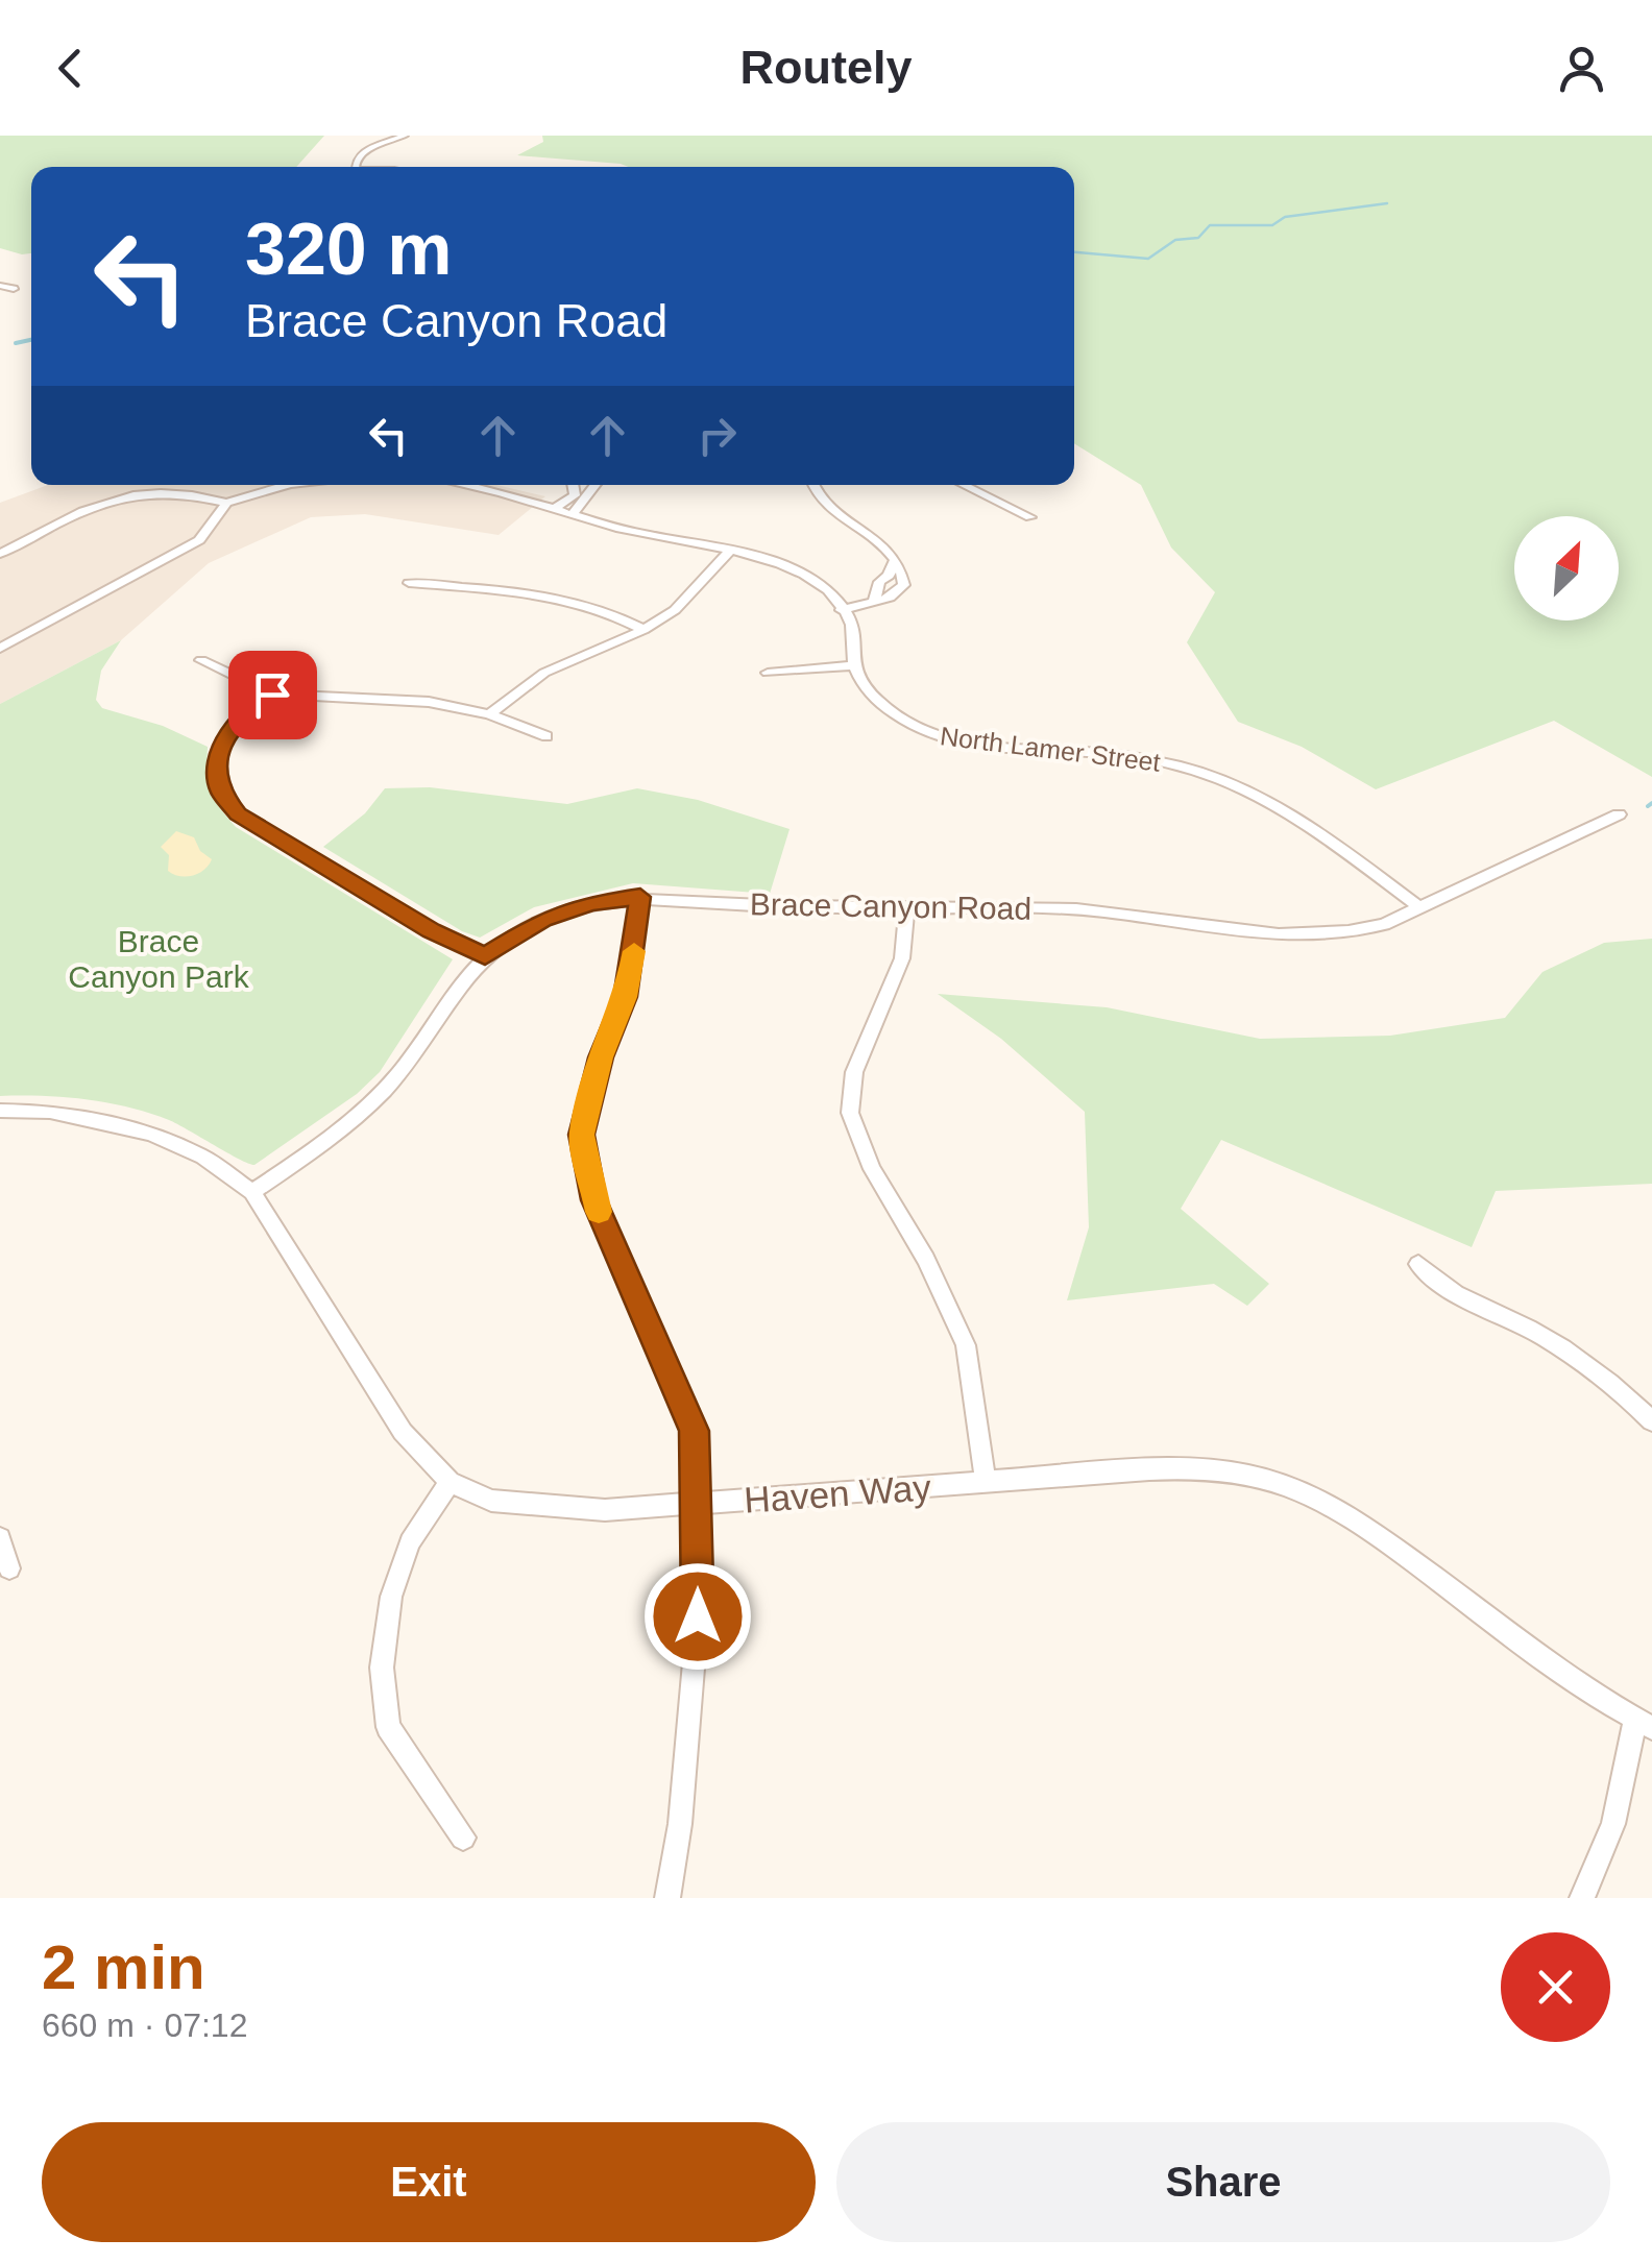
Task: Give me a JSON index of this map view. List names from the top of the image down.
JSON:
{
  "streets": {
    "street": ["North Lamer Street", "Brace Canyon Road", "Haven Way"]
  },
  "crossings": [
    ["North Lamer Street", "Brace Canyon Road"],
    ["Brace Canyon Road", "Haven Way"]
  ],
  "parks": ["Brace Canyon Park"],
  "north": "top right",
  "page": {
    "header": "Routely",
    "turn": ["320 m", "Brace Canyon Road"],
    "heading": ["2 min", "660 m · 07:12"],
    "buttons": ["Exit", "Share"]
  }
}
